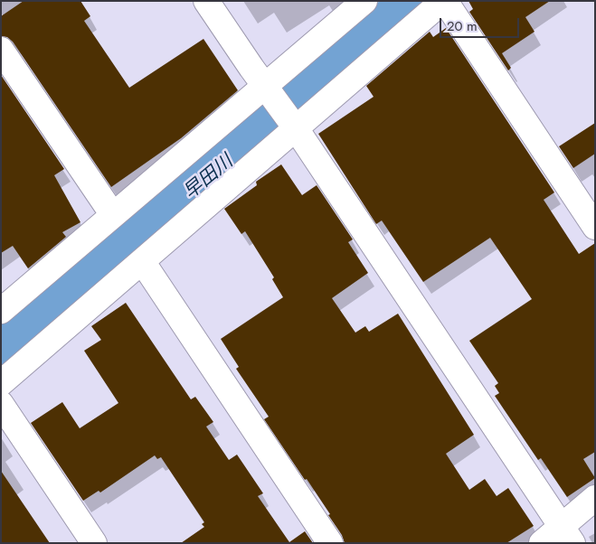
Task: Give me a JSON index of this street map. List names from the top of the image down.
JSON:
{
  "water": ["早田川"],
  "scale_bar": "20 m"
}
